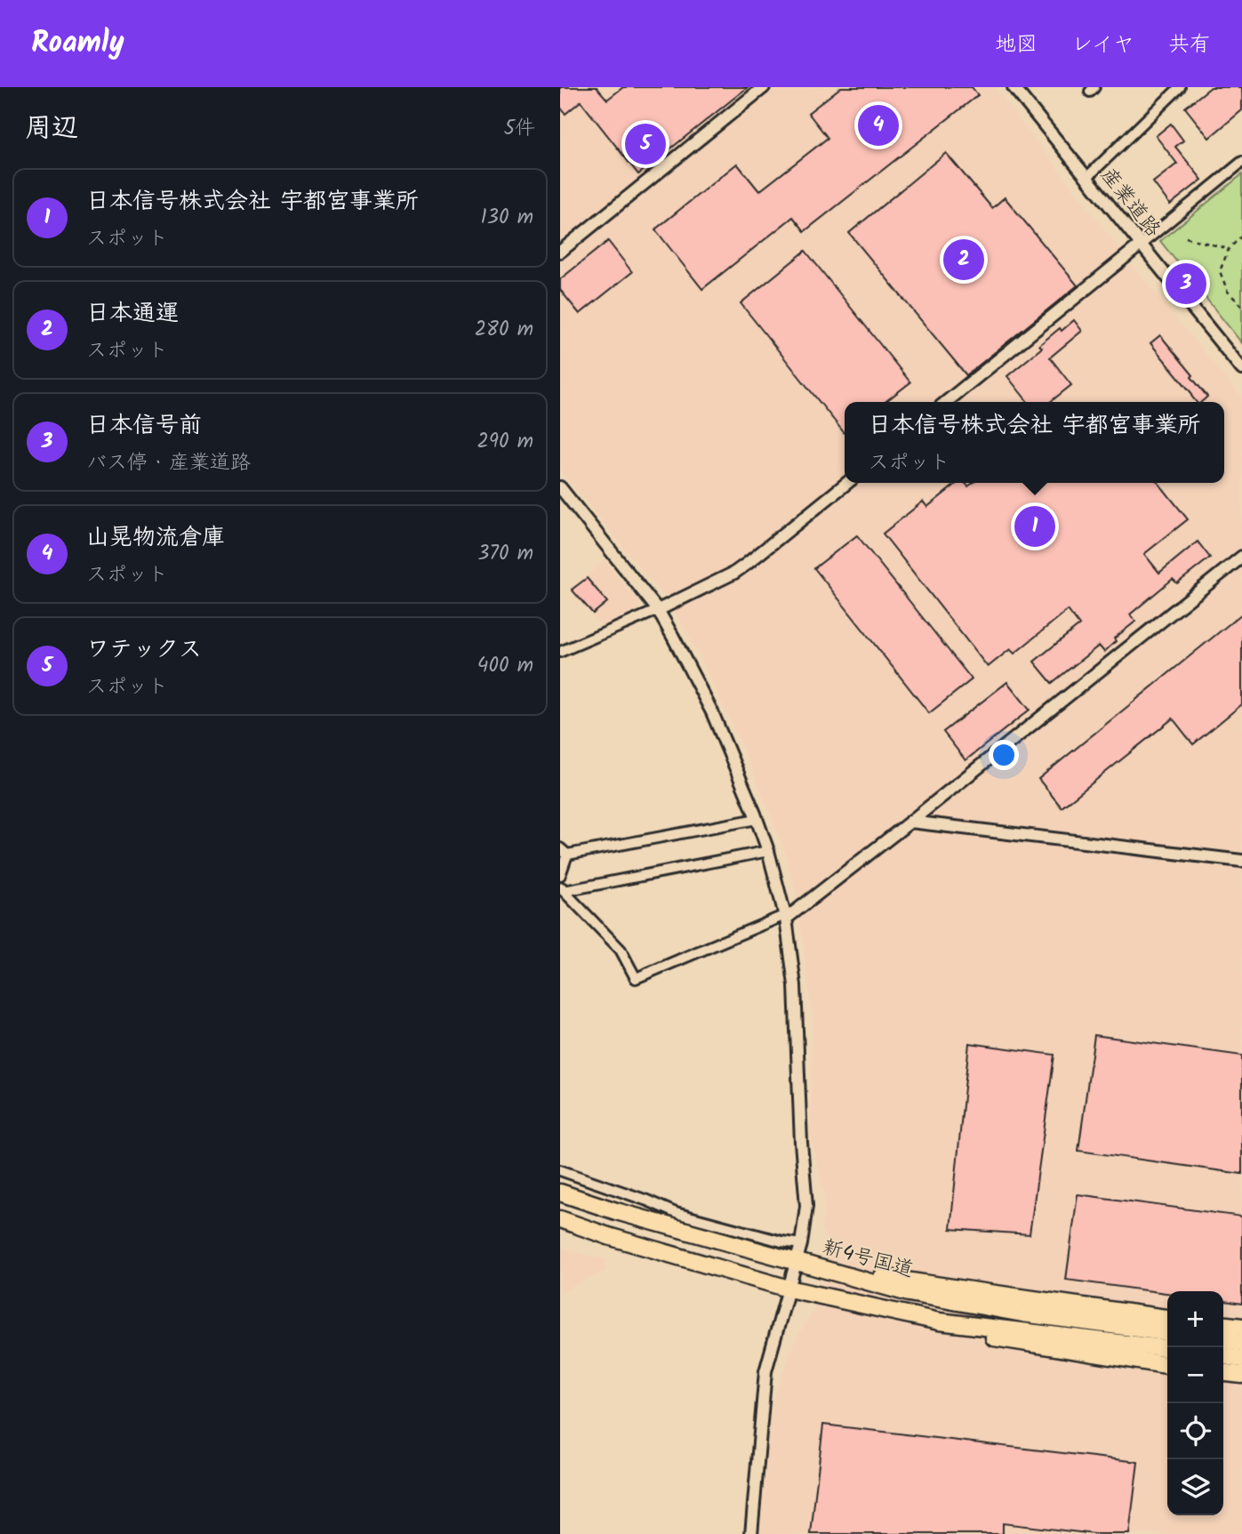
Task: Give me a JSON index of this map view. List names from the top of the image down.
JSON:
{
  "streets": {
    "highway": ["新4号国道"],
    "street": ["産業道路"]
  },
  "page": {
    "header": "Roamly",
    "nav": ["地図", "レイヤ", "共有"],
    "heading": ["周辺", "5件"],
    "pins": [
      "4",
      "5",
      "2",
      "3",
      "1"
    ],
    "list": [
      {
        "mark": "1",
        "name": "日本信号株式会社 宇都宮事業所",
        "note": "スポット",
        "value": "130 m"
      },
      {
        "mark": "2",
        "name": "日本通運",
        "note": "スポット",
        "value": "280 m"
      },
      {
        "mark": "3",
        "name": "日本信号前",
        "note": "バス停 · 産業道路",
        "value": "290 m"
      },
      {
        "mark": "4",
        "name": "山晃物流倉庫",
        "note": "スポット",
        "value": "370 m"
      },
      {
        "mark": "5",
        "name": "ワテックス",
        "note": "スポット",
        "value": "400 m"
      }
    ],
    "popup": ["日本信号株式会社 宇都宮事業所", "スポット"],
    "map_buttons": ["+", "−"]
  }
}
